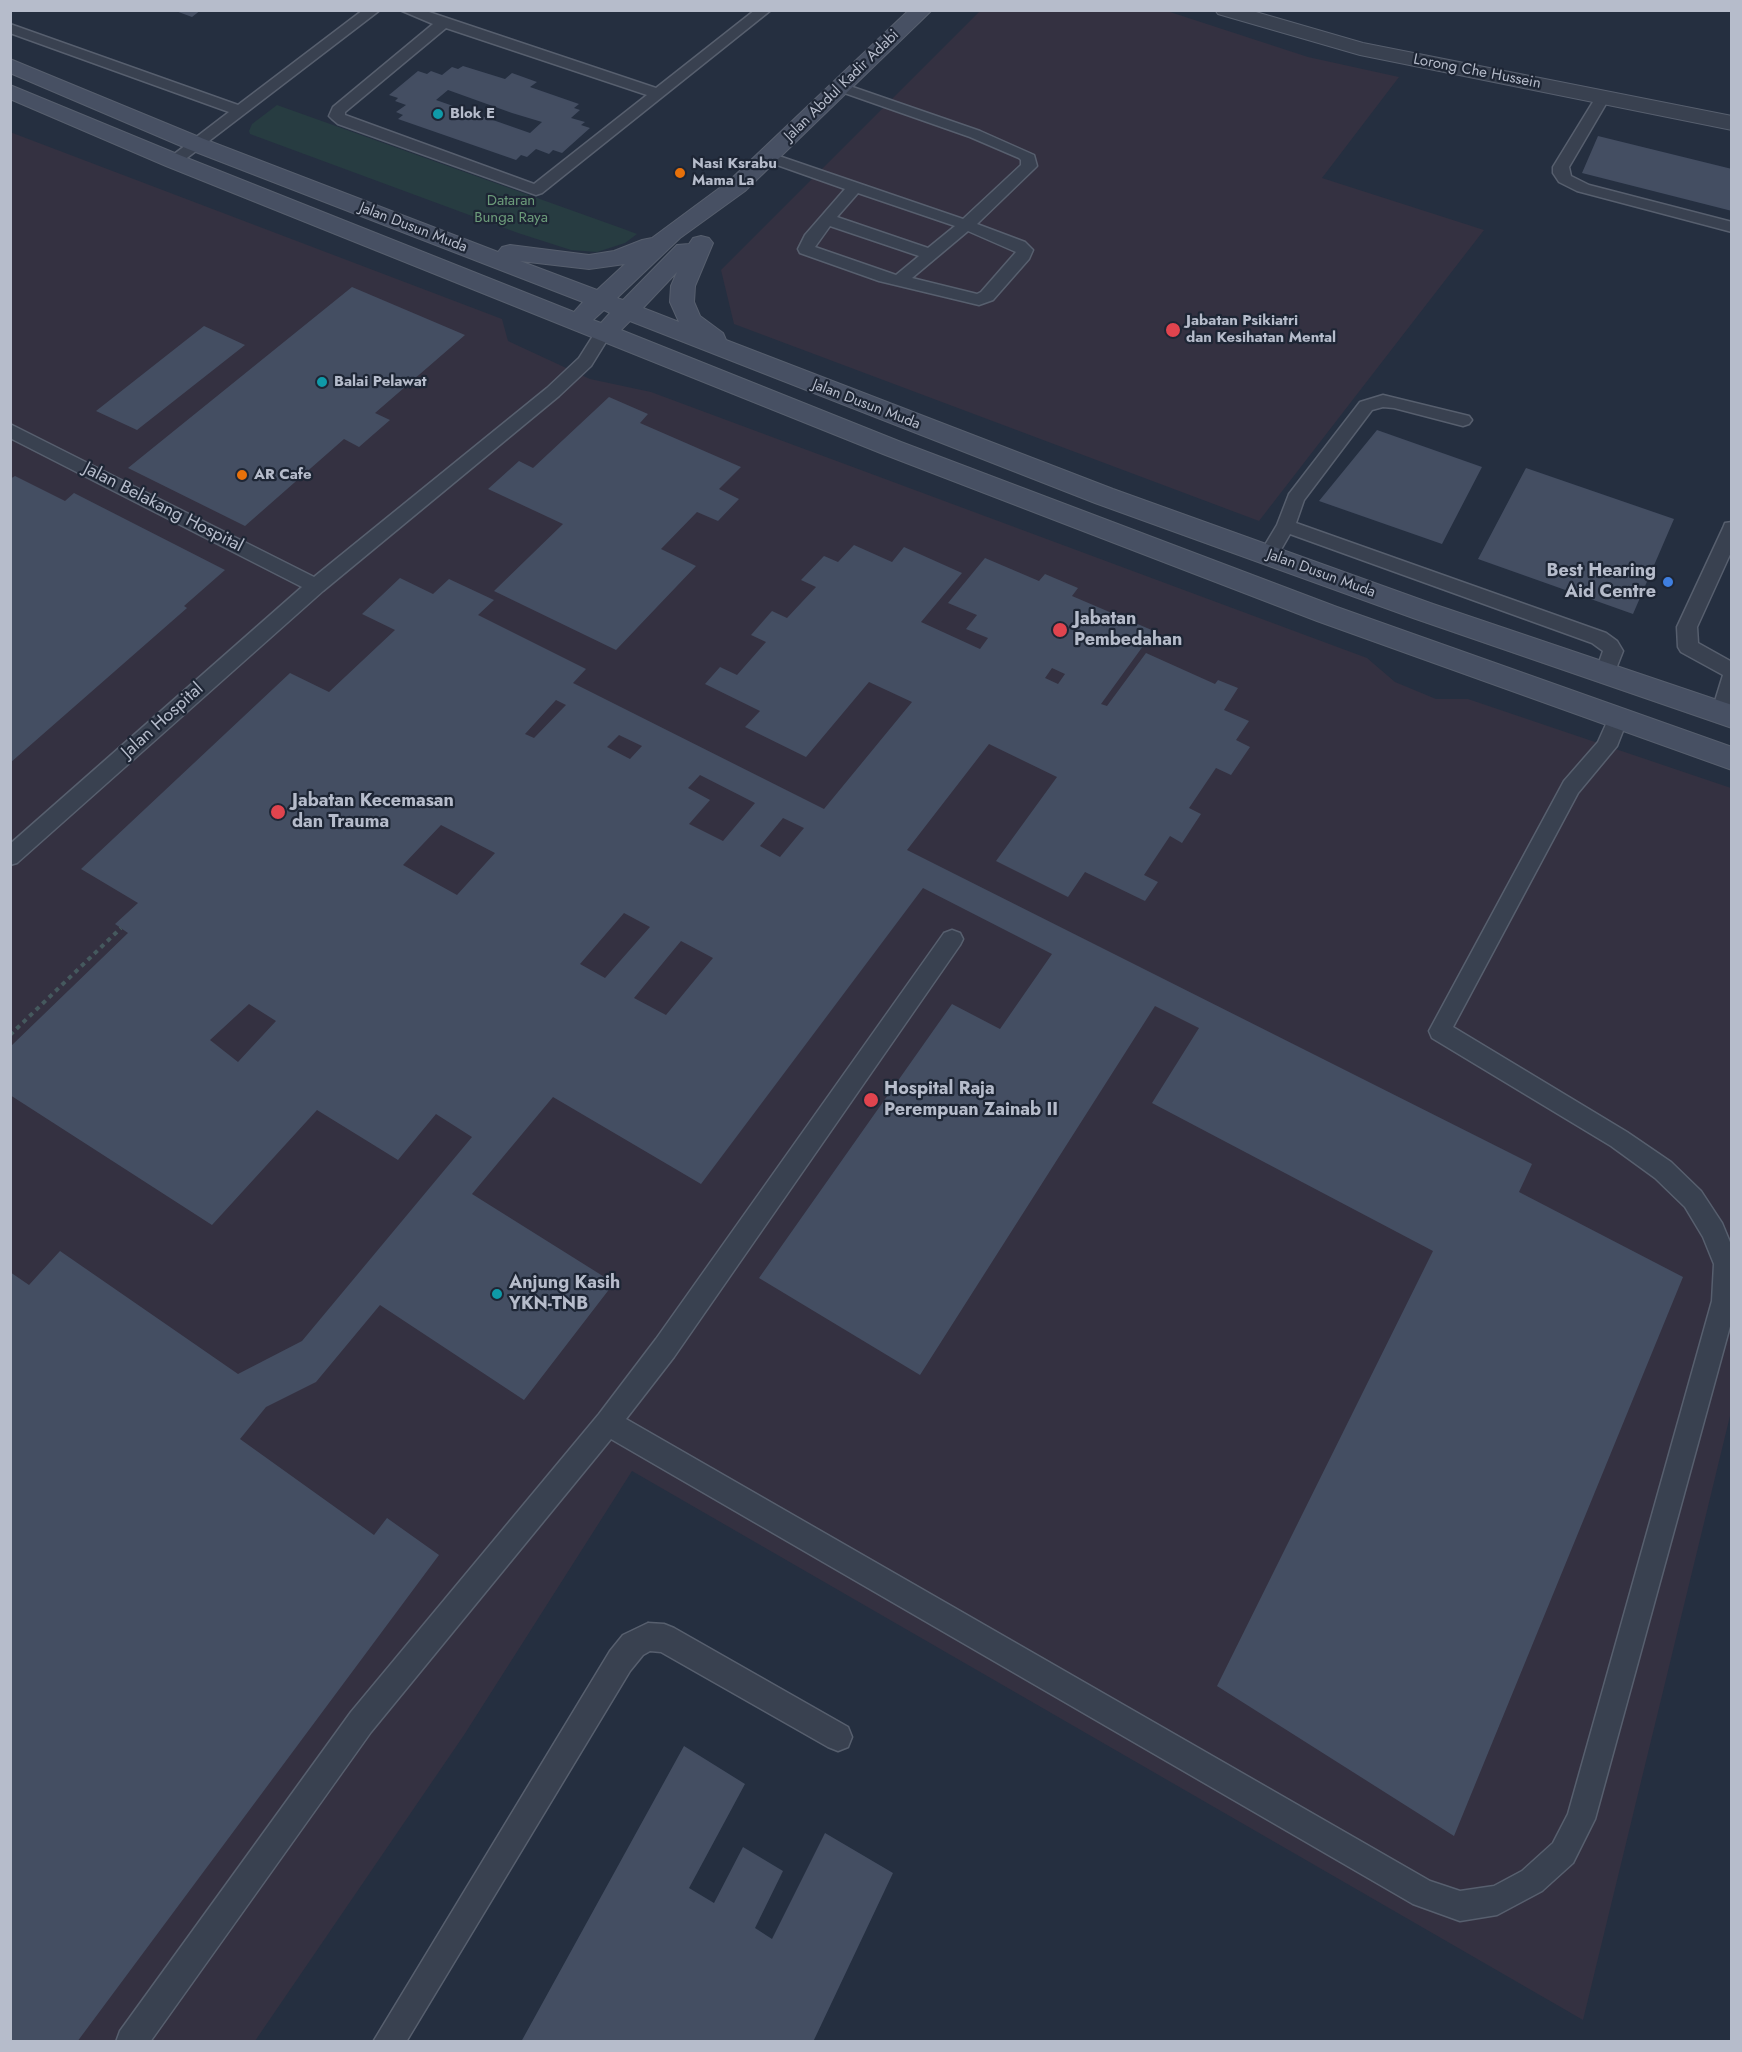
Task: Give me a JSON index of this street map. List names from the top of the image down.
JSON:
{
  "streets": {
    "main road": ["Jalan Abdul Kadir Adabi", "Jalan Dusun Muda"],
    "street": ["Lorong Che Hussein"],
    "lane": ["Jalan Belakang Hospital", "Jalan Hospital"]
  },
  "crossings": [
    ["Jalan Abdul Kadir Adabi", "Jalan Dusun Muda"],
    ["Jalan Abdul Kadir Adabi", "Jalan Hospital"],
    ["Jalan Belakang Hospital", "Jalan Hospital"]
  ],
  "parks": ["Dataran Bunga Raya"],
  "places": [
    "Blok E",
    "Nasi Ksrabu Mama La",
    "Jabatan Psikiatri dan Kesihatan Mental",
    "Balai Pelawat",
    "AR Cafe",
    "Best Hearing Aid Centre",
    "Jabatan Pembedahan",
    "Jabatan Kecemasan dan Trauma",
    "Hospital Raja Perempuan Zainab II",
    "Anjung Kasih YKN-TNB"
  ]
}
